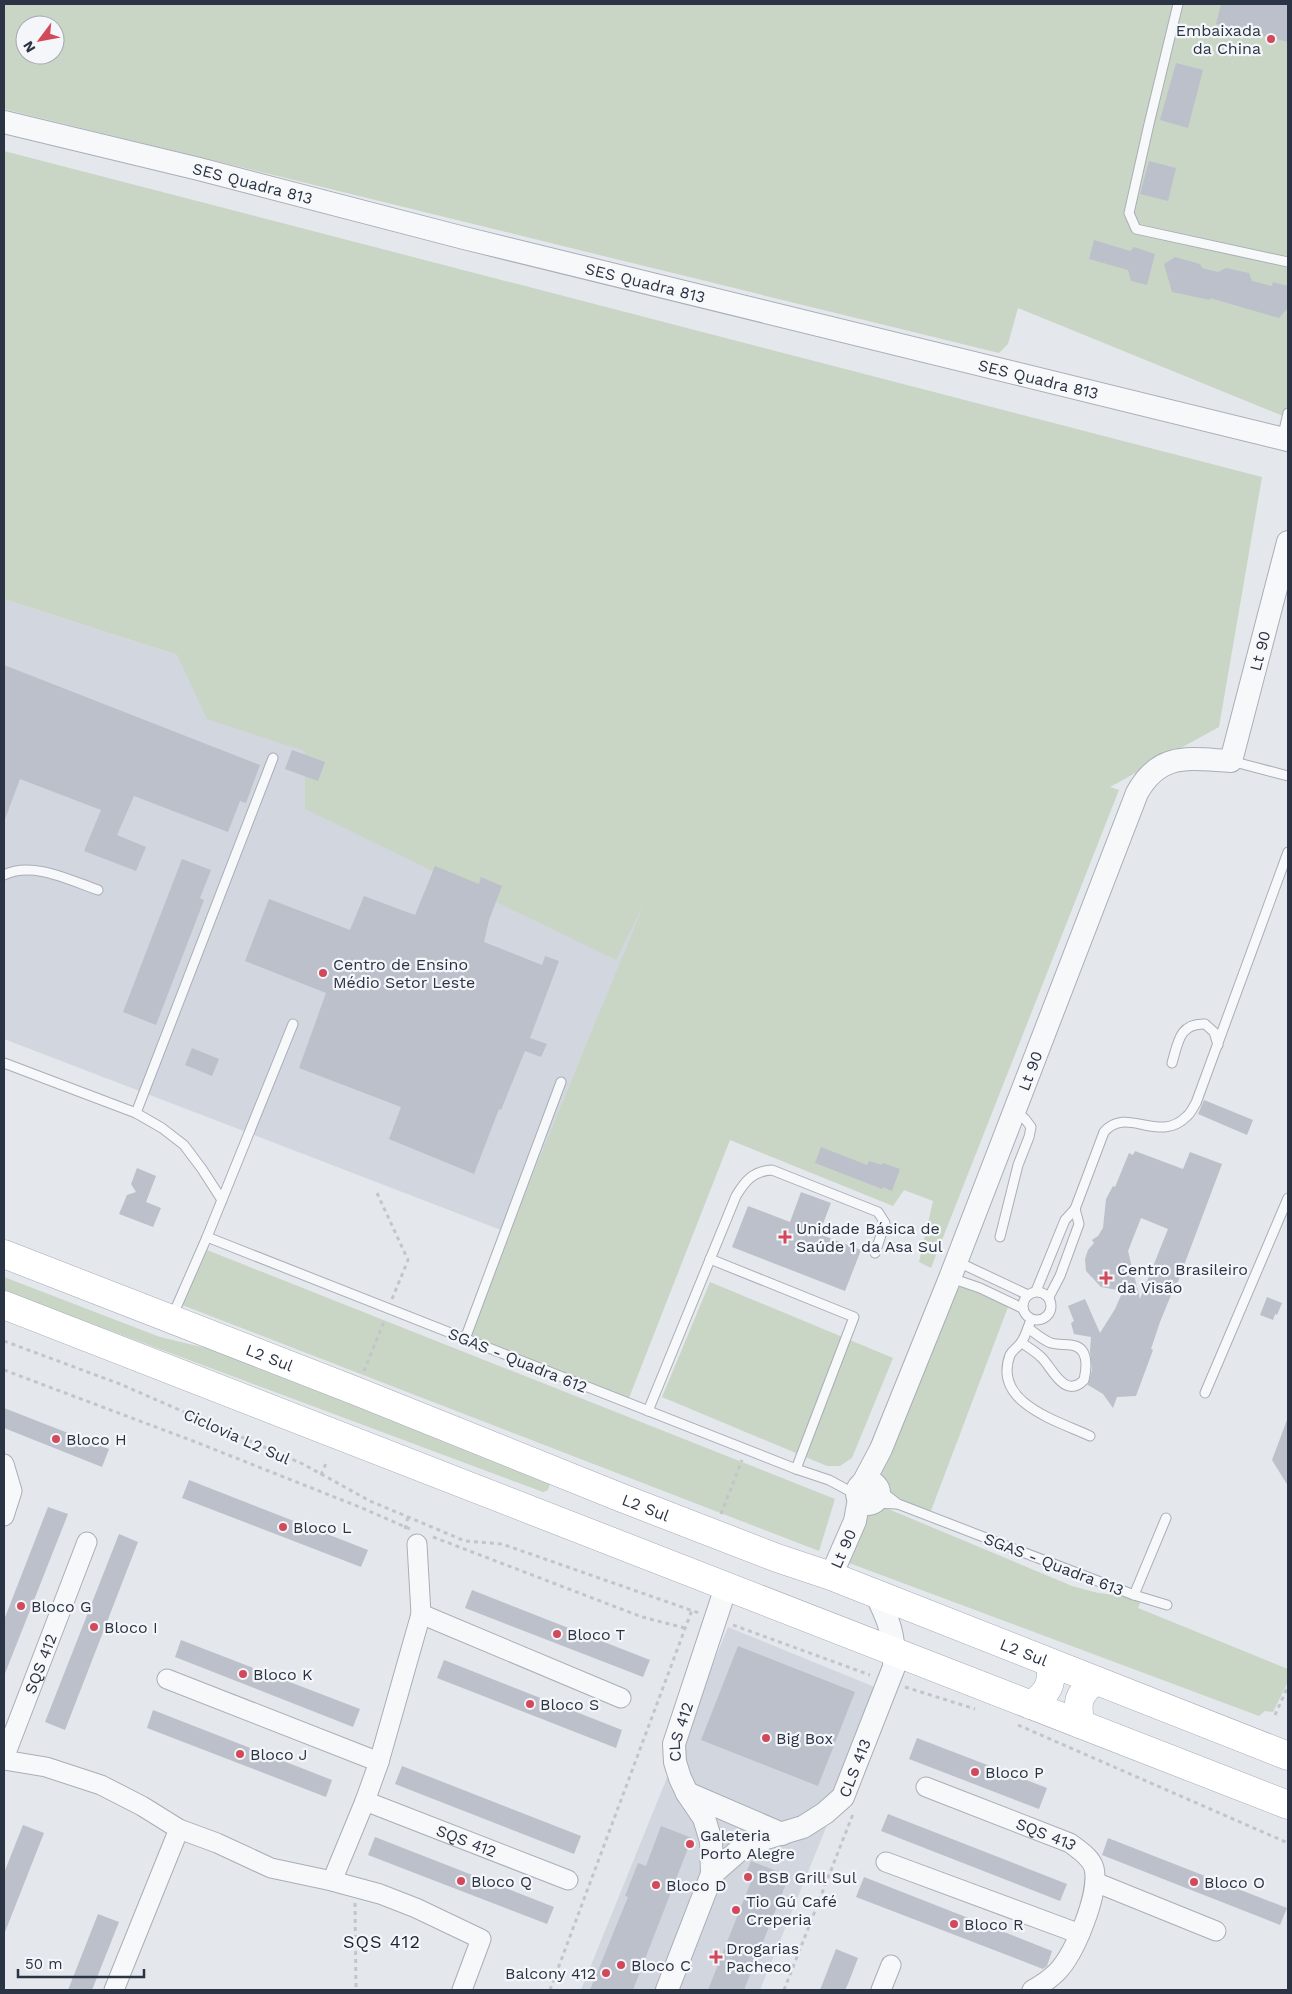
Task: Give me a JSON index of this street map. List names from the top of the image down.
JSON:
{
  "streets": {
    "main road": ["L2 Sul"],
    "street": [
      "SES Quadra 813",
      "Lt 90",
      "SQS 412",
      "CLS 412",
      "CLS 413",
      "SQS 413"
    ],
    "lane": ["SGAS - Quadra 612", "SGAS - Quadra 613"],
    "path": ["Ciclovia L2 Sul"]
  },
  "crossings": [
    ["Lt 90", "L2 Sul"],
    ["Lt 90", "SGAS - Quadra 612"],
    ["Lt 90", "SGAS - Quadra 613"],
    ["L2 Sul", "CLS 413"],
    ["SGAS - Quadra 612", "SGAS - Quadra 613"],
    ["CLS 412", "CLS 413"]
  ],
  "districts": ["SQS 412"],
  "places": {
    "other": [
      "Embaixada da China",
      "Centro de Ensino Médio Setor Leste",
      "Bloco H",
      "Bloco L",
      "Bloco G",
      "Bloco I",
      "Bloco T",
      "Bloco K",
      "Bloco S",
      "Big Box",
      "Bloco J",
      "Bloco P",
      "Galeteria Porto Alegre",
      "BSB Grill Sul",
      "Bloco Q",
      "Bloco O",
      "Bloco D",
      "Tio Gú Café Creperia",
      "Bloco R",
      "Bloco C",
      "Balcony 412"
    ],
    "health": ["Unidade Básica de Saúde 1 da Asa Sul", "Centro Brasileiro da Visão", "Drogarias Pacheco"]
  },
  "scale_bar": "50 m",
  "north": "bottom left"
}
